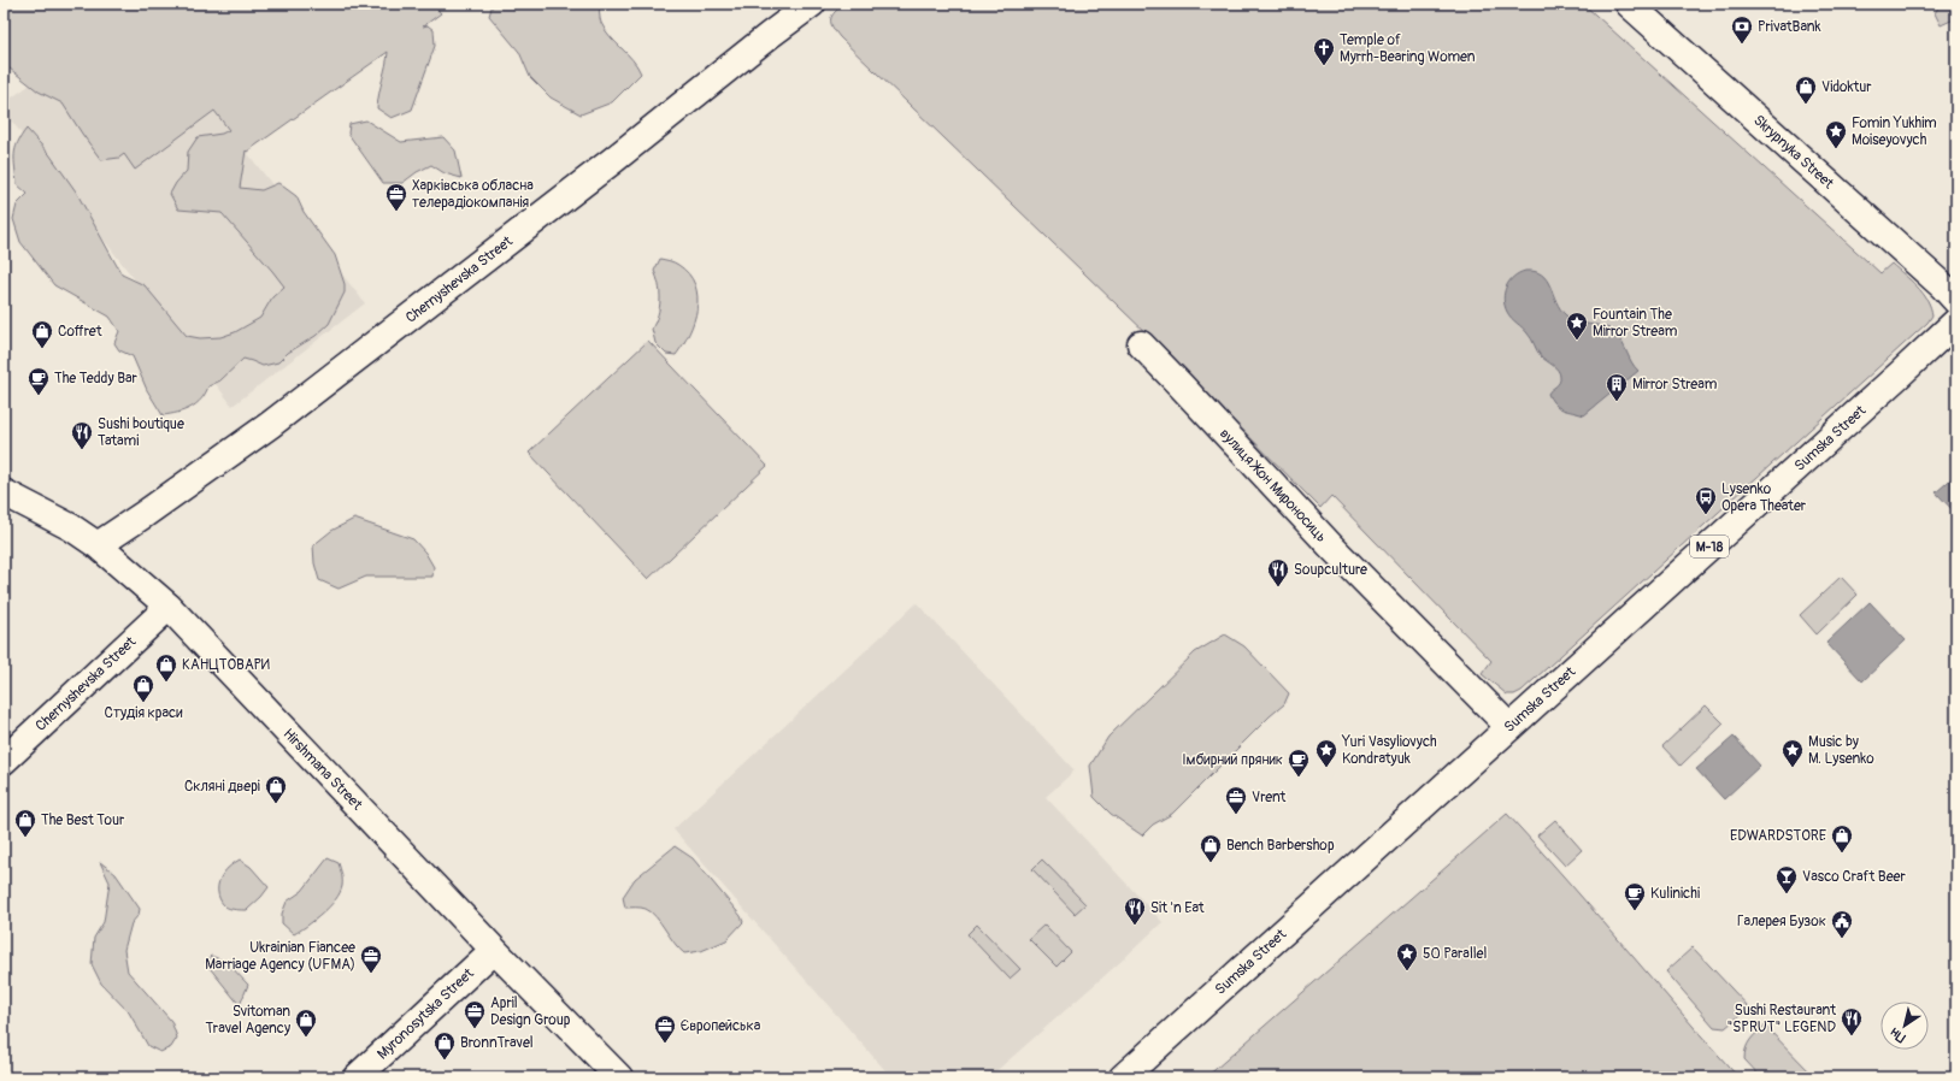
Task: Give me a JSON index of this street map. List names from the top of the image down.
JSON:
{
  "streets": {
    "street": [
      "Skrypnyka Street",
      "Chernyshevska Street",
      "Sumska Street",
      "вулиця Жон Мироносиць",
      "М-18",
      "Hirshmana Street",
      "Myronosytska Street"
    ]
  },
  "crossings": [
    ["Chernyshevska Street", "Hirshmana Street"],
    ["Sumska Street", "вулиця Жон Мироносиць"],
    ["Hirshmana Street", "Myronosytska Street"]
  ],
  "places": {
    "bank": ["PrivatBank"],
    "church": ["Temple of Myrrh-Bearing Women"],
    "shop": [
      "Vidoktur",
      "Coffret",
      "КАНЦТОВАРИ",
      "Студія краси",
      "Скляні двері",
      "The Best Tour",
      "EDWARDSTORE",
      "Bench Barbershop",
      "Svitoman Travel Agency",
      "BronnTravel"
    ],
    "place": [
      "Fomin Yukhim Moiseyovych",
      "Fountain The Mirror Stream",
      "Yuri Vasyliovych Kondratyuk",
      "Music by M. Lysenko",
      "50 Parallel"
    ],
    "office": [
      "Харківська обласна телерадіокомпанія",
      "Vrent",
      "Ukrainian Fiancee Marriage Agency (UFMA)",
      "April Design Group",
      "Європейська"
    ],
    "cafe": ["The Teddy Bar", "Імбирний пряник", "Kulinichi"],
    "building": ["Mirror Stream"],
    "restaurant": [
      "Sushi boutique Tatami",
      "Soupculture",
      "Sit 'n Eat",
      "Sushi Restaurant \"SPRUT\" LEGEND"
    ],
    "bus stop": ["Lysenko Opera Theater"],
    "bar": ["Vasco Craft Beer"],
    "public building": ["Галерея Бузок"]
  },
  "north": "bottom left"
}
